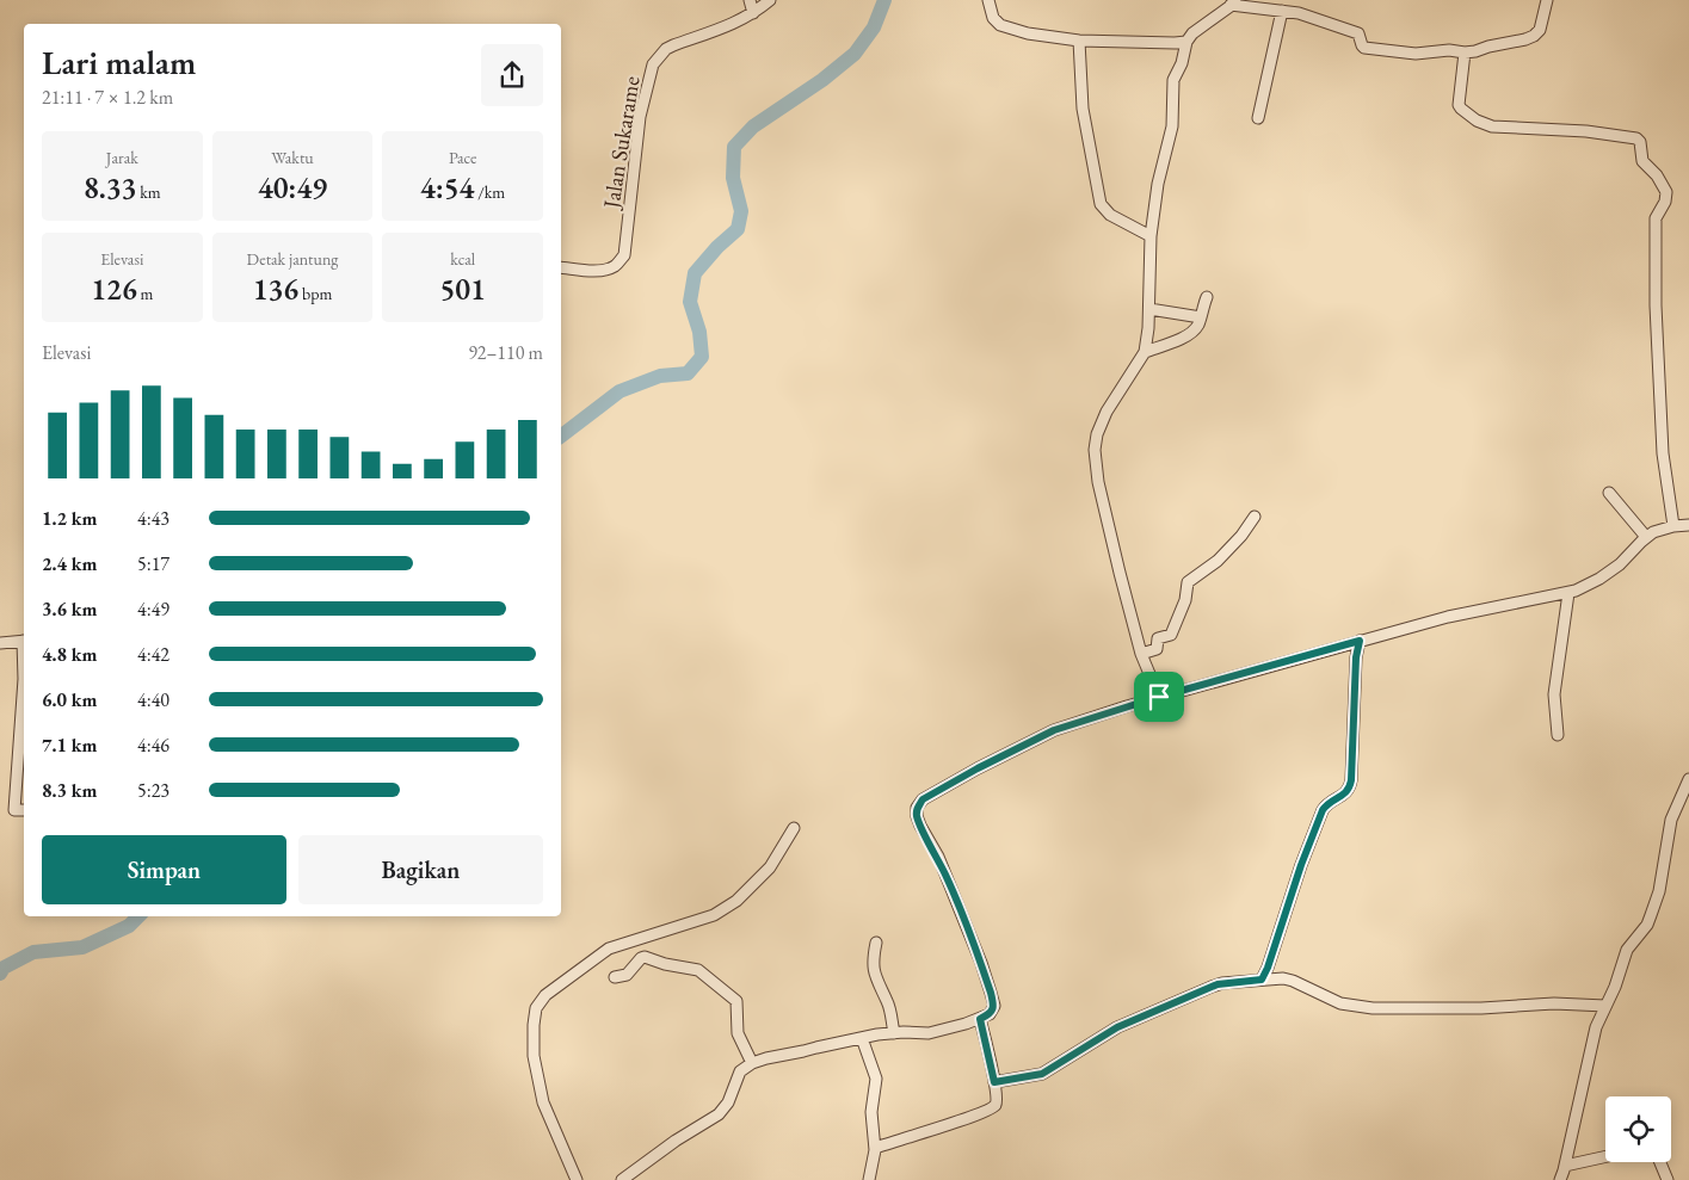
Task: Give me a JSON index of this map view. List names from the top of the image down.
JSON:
{
  "streets": {
    "street": ["Jalan Sukarame"]
  },
  "page": {
    "heading": ["Lari malam", "21:11 · 7 × 1.2 km"],
    "stats": [
      ["Jarak", "8.33 km"],
      ["Waktu", "40:49"],
      ["Pace", "4:54 /km"],
      ["Elevasi", "126 m"],
      ["Detak jantung", "136 bpm"],
      ["kcal", "501"]
    ],
    "chart": ["Elevasi", "92–110 m"],
    "list": [
      {
        "name": "1.2 km",
        "note": "4:43"
      },
      {
        "name": "2.4 km",
        "note": "5:17"
      },
      {
        "name": "3.6 km",
        "note": "4:49"
      },
      {
        "name": "4.8 km",
        "note": "4:42"
      },
      {
        "name": "6.0 km",
        "note": "4:40"
      },
      {
        "name": "7.1 km",
        "note": "4:46"
      },
      {
        "name": "8.3 km",
        "note": "5:23"
      }
    ],
    "buttons": ["Simpan", "Bagikan"]
  }
}
